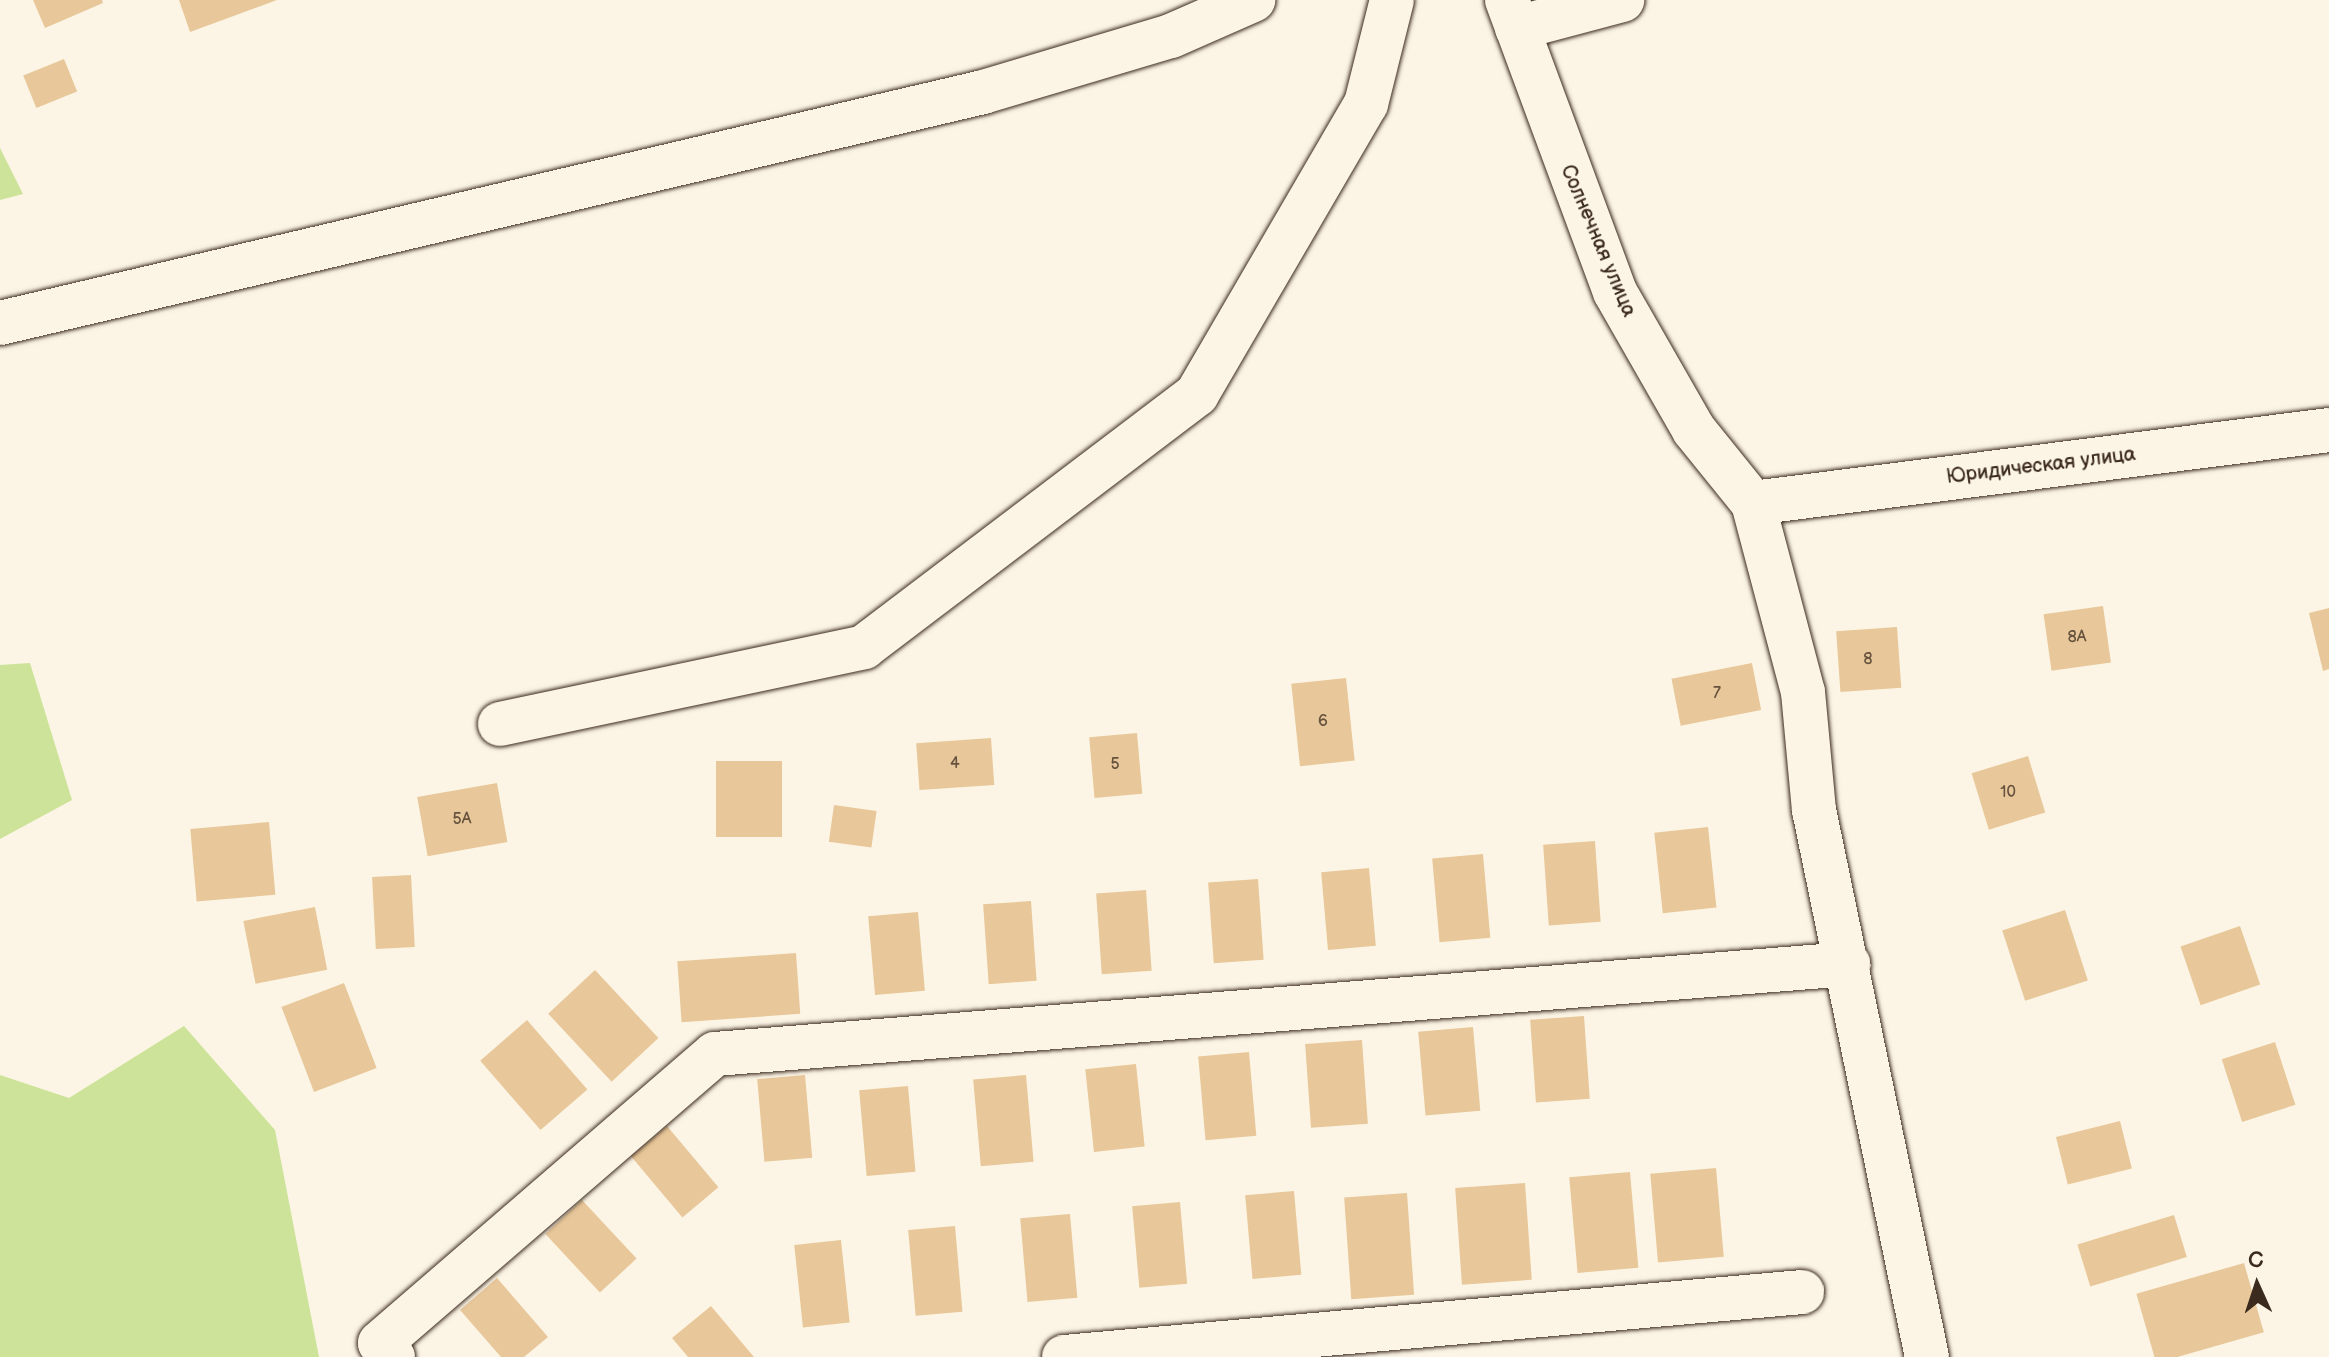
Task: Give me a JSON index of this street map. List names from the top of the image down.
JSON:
{
  "streets": {
    "street": ["Солнечная улица", "Юридическая улица"]
  },
  "crossings": [
    ["Солнечная улица", "Юридическая улица"]
  ],
  "house_numbers": [
    "8А",
    "8",
    "7",
    "6",
    "4",
    "5",
    "10",
    "5А"
  ],
  "north": "top"
}
